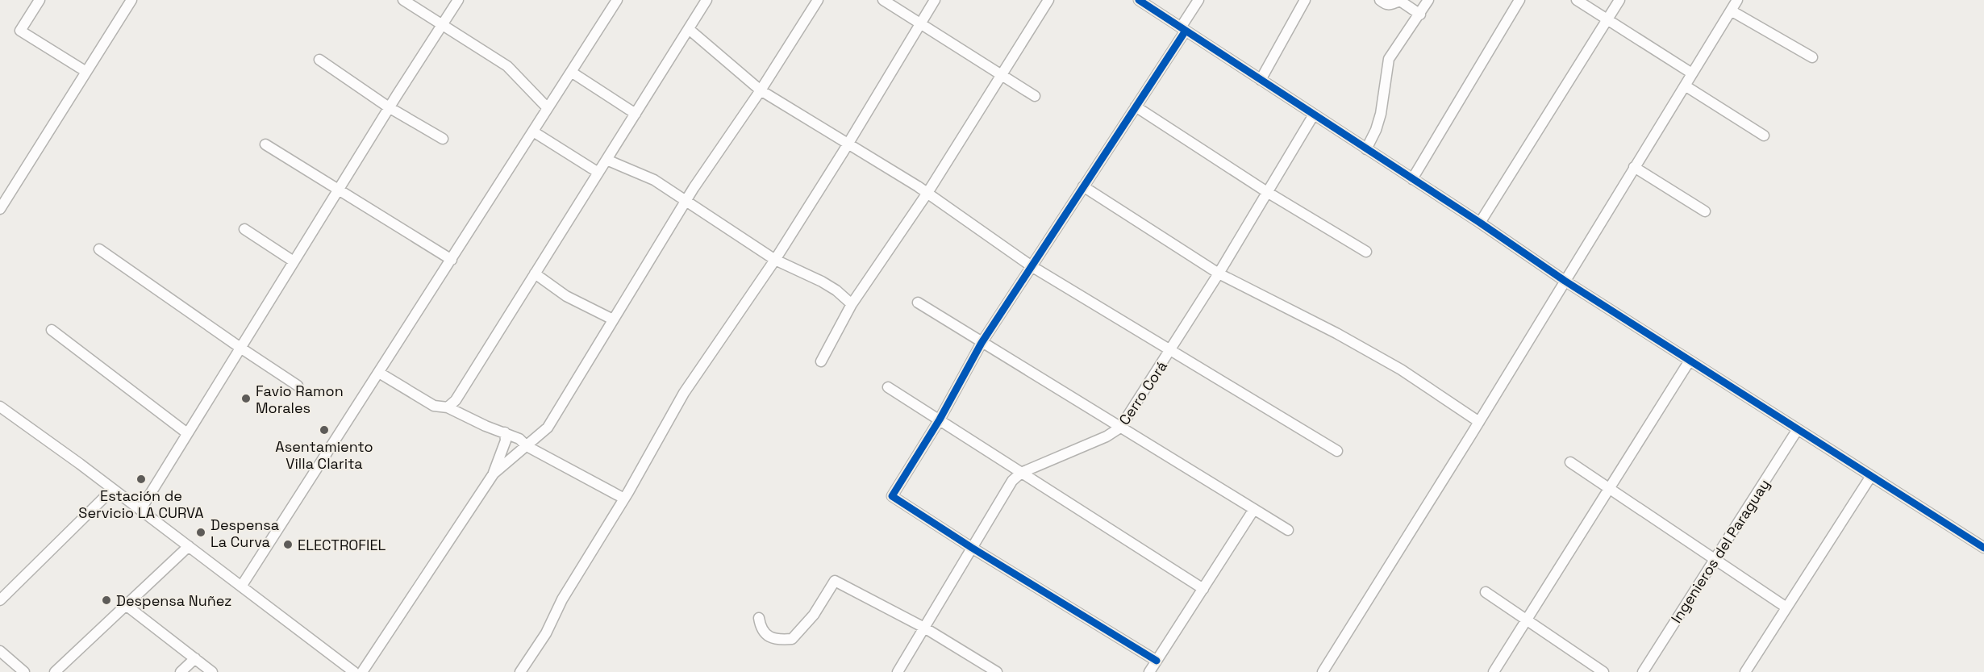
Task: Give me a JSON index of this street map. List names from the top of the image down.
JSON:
{
  "streets": {
    "street": ["Cerro Corá", "Ingenieros del Paraguay"]
  },
  "places": [
    "Favio Ramon Morales",
    "Asentamiento Villa Clarita",
    "Estación de Servicio LA CURVA",
    "Despensa La Curva",
    "ELECTROFIEL",
    "Despensa Nuñez"
  ]
}
